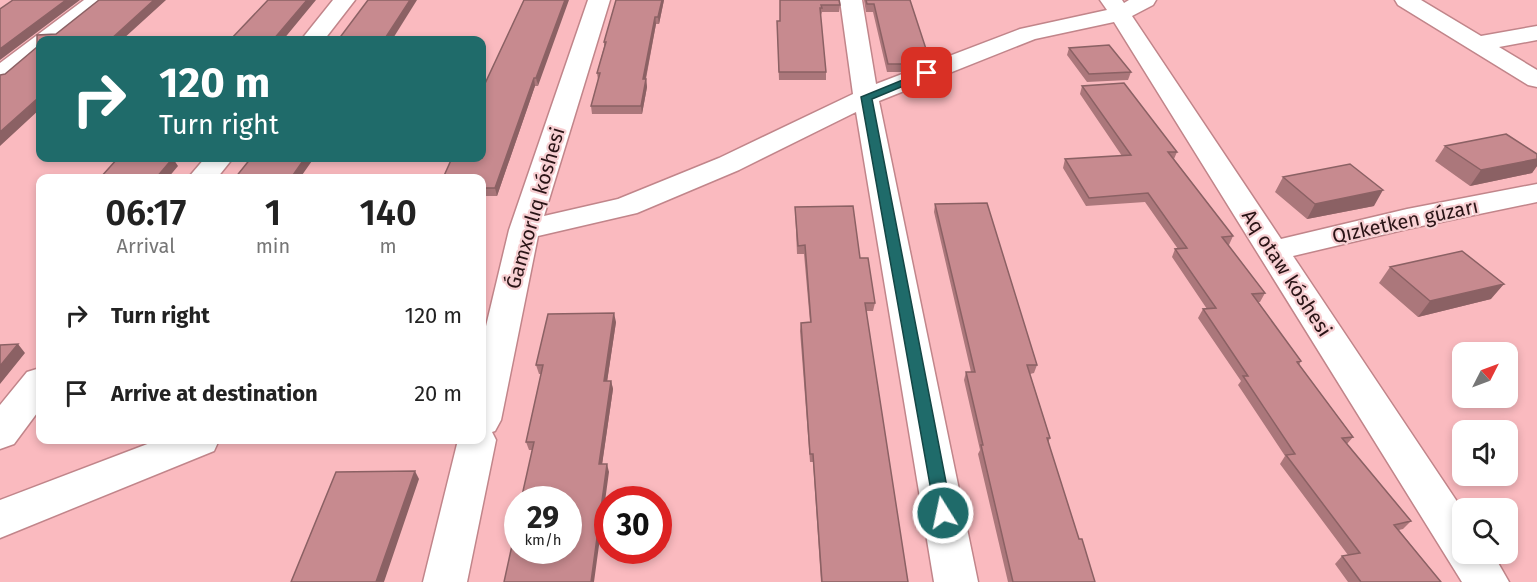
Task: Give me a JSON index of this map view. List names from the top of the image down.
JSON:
{
  "streets": {
    "street": ["Ǵamxorlıq kóshesi", "Qızketken gúzarı", "Aq otaw kóshesi"]
  },
  "crossings": [
    ["Qızketken gúzarı", "Aq otaw kóshesi"]
  ],
  "north": "top right",
  "page": {
    "turn": ["120 m", "Turn right"],
    "eta": [
      "06:17",
      "Arrival",
      "1",
      "min",
      "140",
      "m"
    ],
    "list": [
      {
        "name": "Turn right",
        "value": "120 m"
      },
      {
        "name": "Arrive at destination",
        "value": "20 m"
      }
    ],
    "speed": "29 km/h",
    "limit": "30"
  }
}
